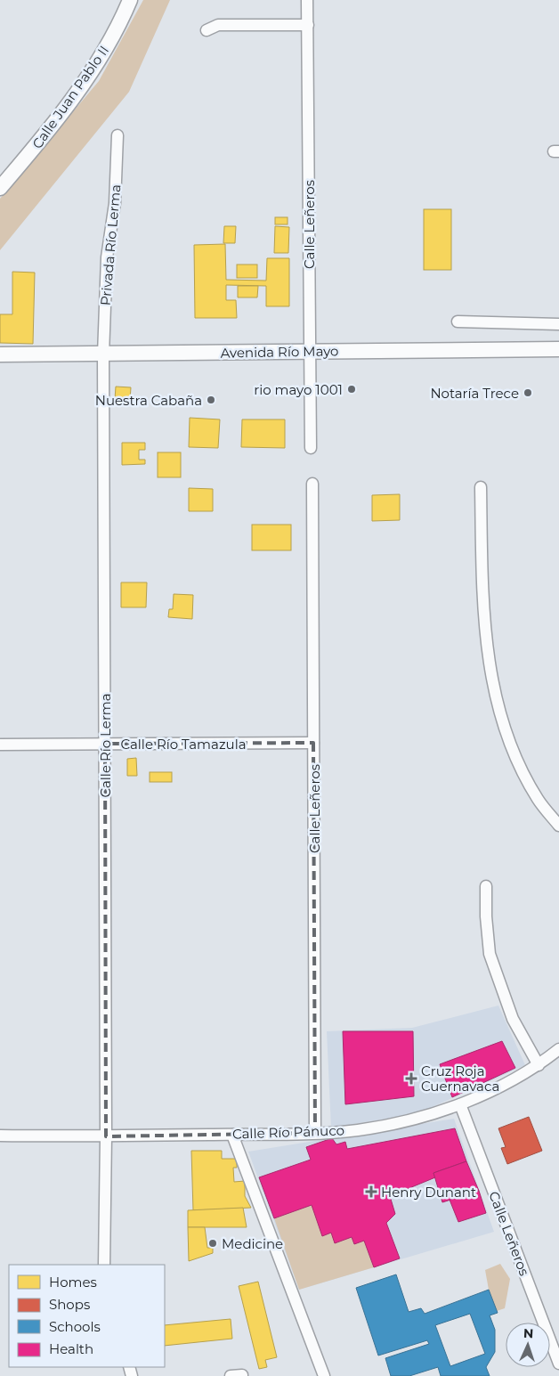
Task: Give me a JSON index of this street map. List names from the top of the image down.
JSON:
{
  "streets": {
    "street": [
      "Calle Juan Pablo II",
      "Calle Leñeros",
      "Privada Río Lerma",
      "Avenida Río Mayo",
      "Calle Río Tamazula",
      "Calle Río Lerma",
      "Calle Río Pánuco"
    ]
  },
  "crossings": [
    ["Calle Leñeros", "Avenida Río Mayo"],
    ["Calle Leñeros", "Calle Río Tamazula"],
    ["Calle Leñeros", "Calle Río Pánuco"],
    ["Privada Río Lerma", "Avenida Río Mayo"],
    ["Privada Río Lerma", "Calle Río Lerma"],
    ["Avenida Río Mayo", "Calle Río Lerma"],
    ["Calle Río Tamazula", "Calle Río Lerma"],
    ["Calle Río Lerma", "Calle Río Pánuco"]
  ],
  "places": {
    "other": [
      "rio mayo 1001",
      "Notaría Trece",
      "Nuestra Cabaña",
      "Medicine"
    ],
    "health": ["Cruz Roja Cuernavaca", "Henry Dunant"]
  },
  "legend": [
    "Homes",
    "Shops",
    "Schools",
    "Health"
  ],
  "north": "top"
}
